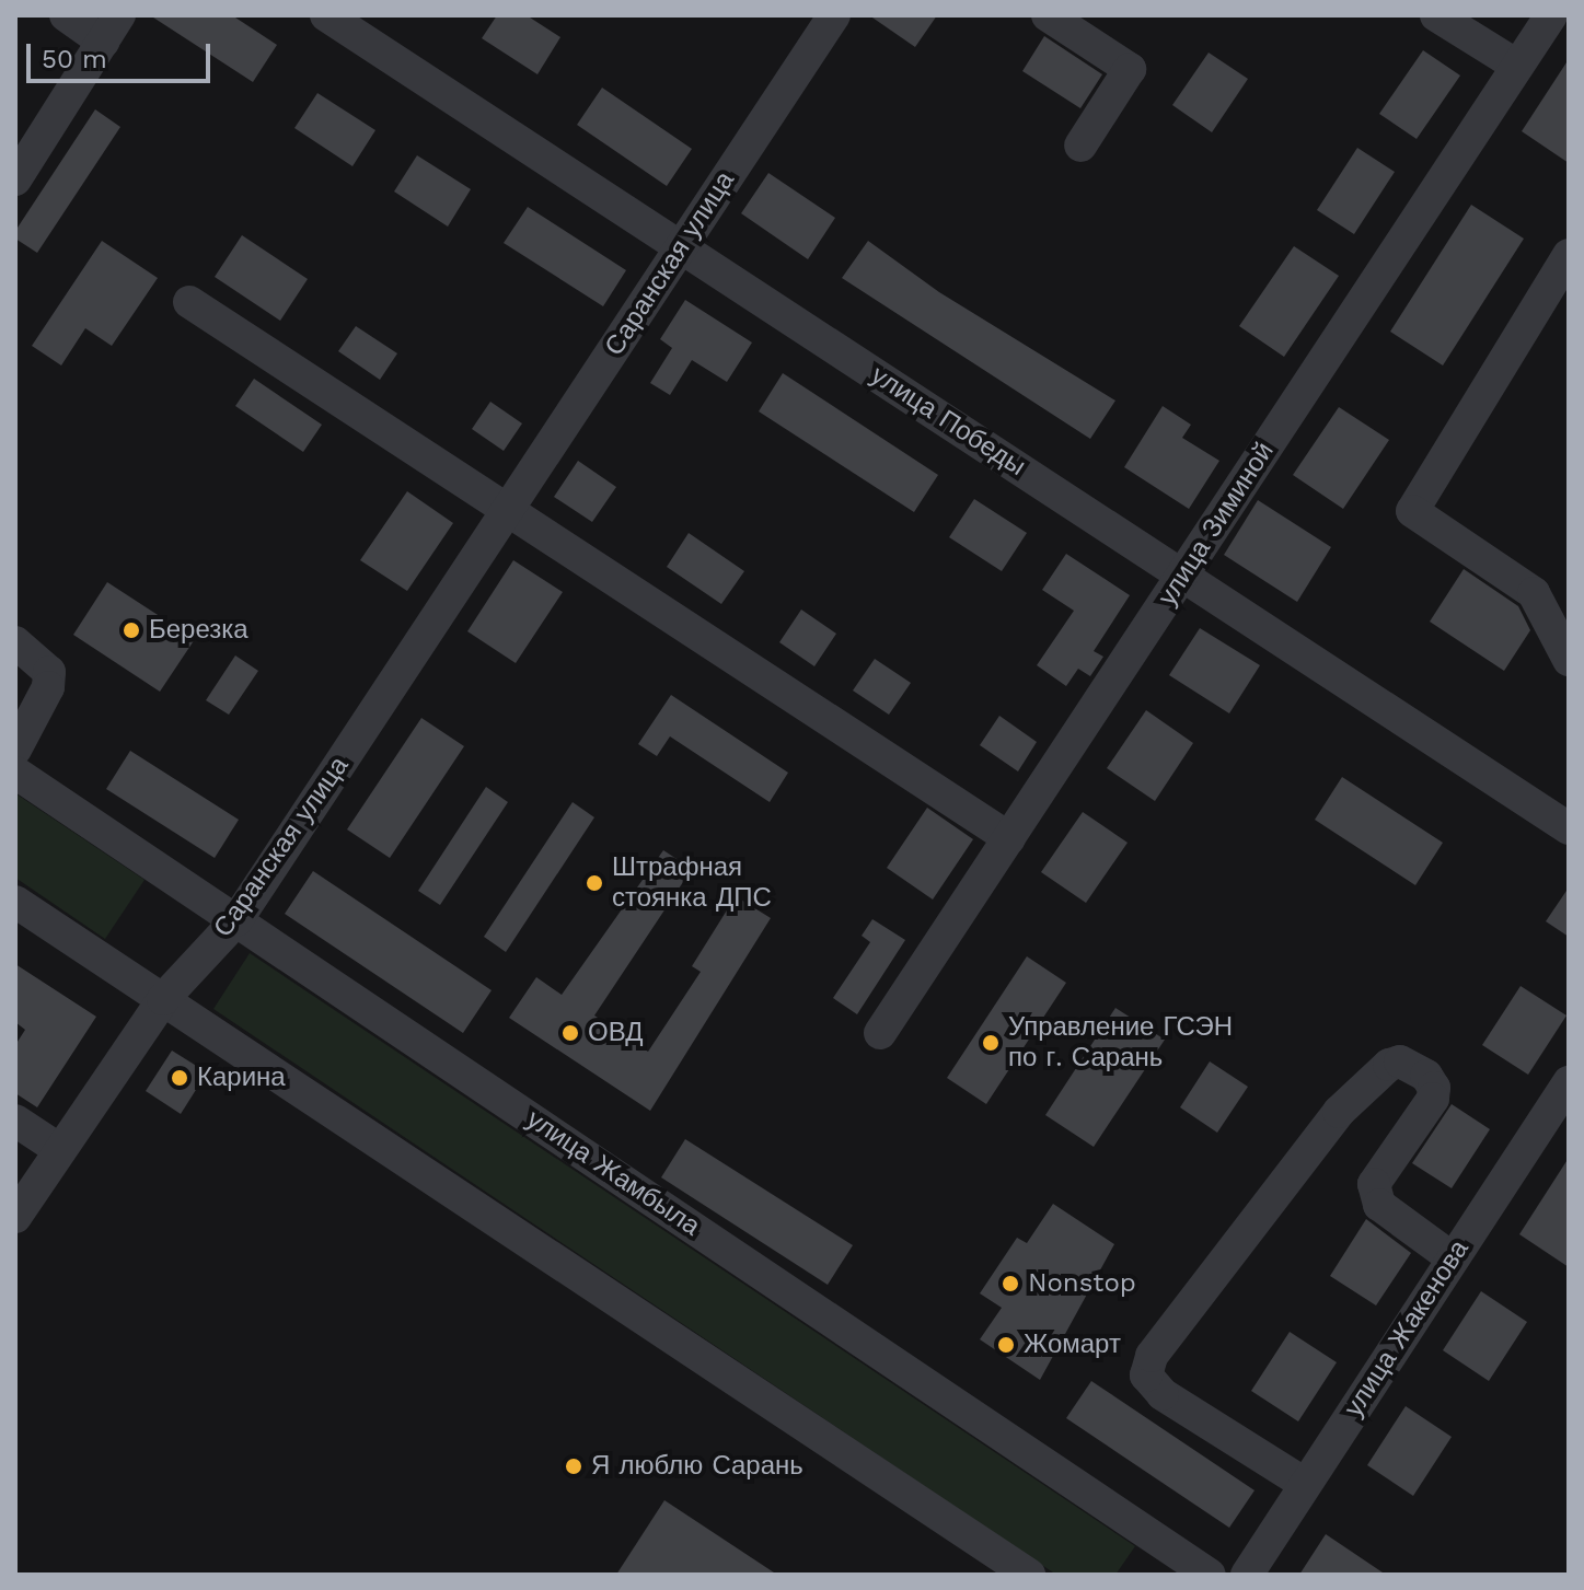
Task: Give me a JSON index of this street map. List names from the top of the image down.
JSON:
{
  "streets": {
    "street": [
      "Саранская улица",
      "улица Победы",
      "улица Зиминой",
      "улица Жамбыла",
      "улица Жакенова"
    ]
  },
  "crossings": [
    ["Саранская улица", "улица Победы"],
    ["Саранская улица", "улица Жамбыла"],
    ["улица Победы", "улица Зиминой"]
  ],
  "places": [
    "Березка",
    "Штрафная стоянка ДПС",
    "ОВД",
    "Управление ГСЭН по г. Сарань",
    "Карина",
    "Nonstop",
    "Жомарт",
    "Я люблю Сарань"
  ],
  "scale_bar": "50 m"
}
